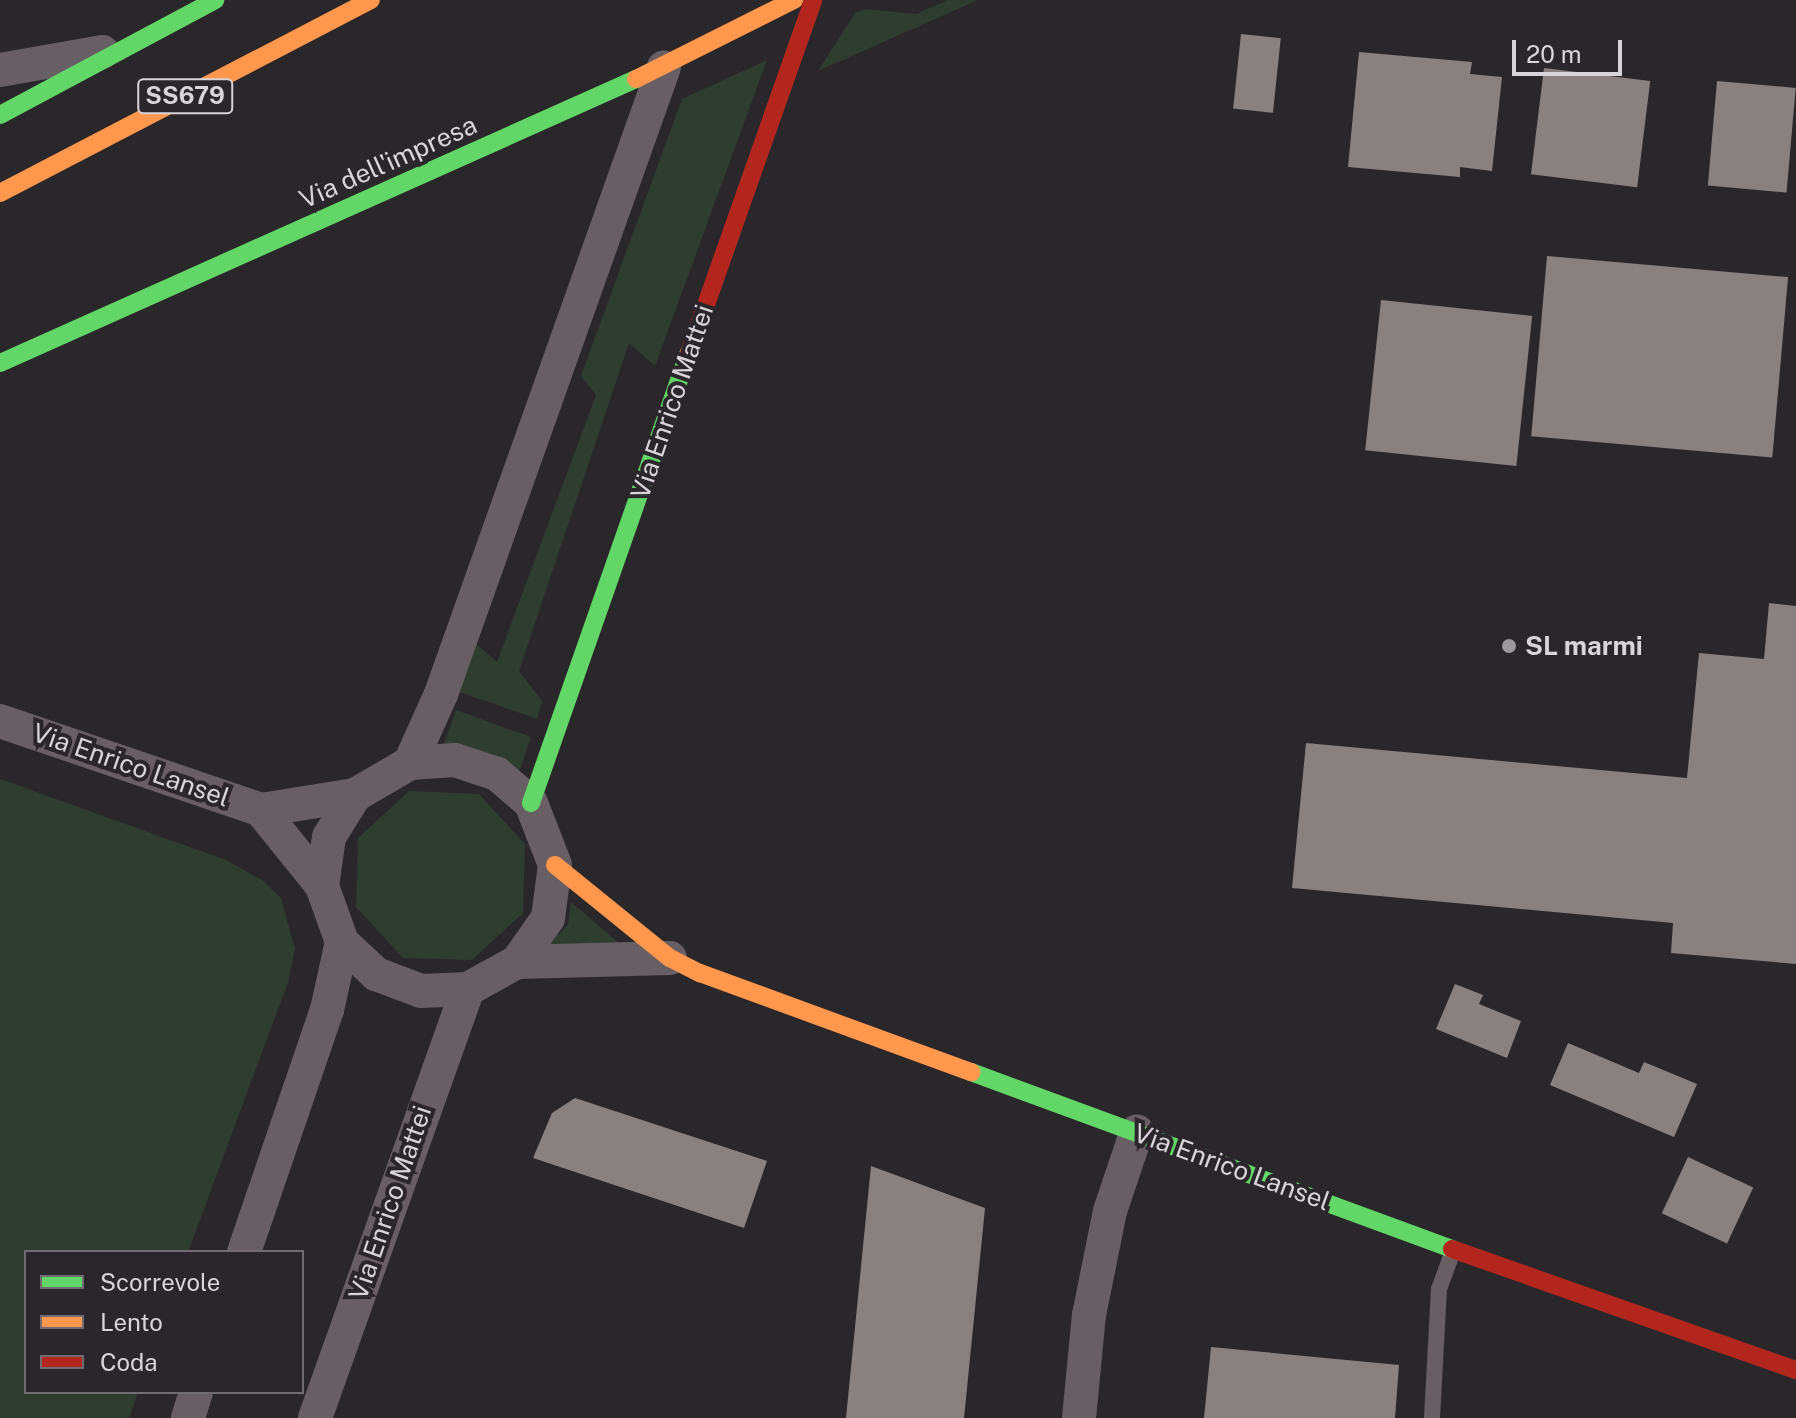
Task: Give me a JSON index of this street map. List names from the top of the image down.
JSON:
{
  "streets": {
    "street": [
      "SS679",
      "Via dell'impresa",
      "Via Enrico Mattei",
      "Via Enrico Lansel"
    ]
  },
  "crossings": [
    ["Via Enrico Mattei", "Via Enrico Lansel"]
  ],
  "places": ["SL marmi"],
  "legend": ["Scorrevole", "Lento", "Coda"],
  "scale_bar": "20 m"
}
